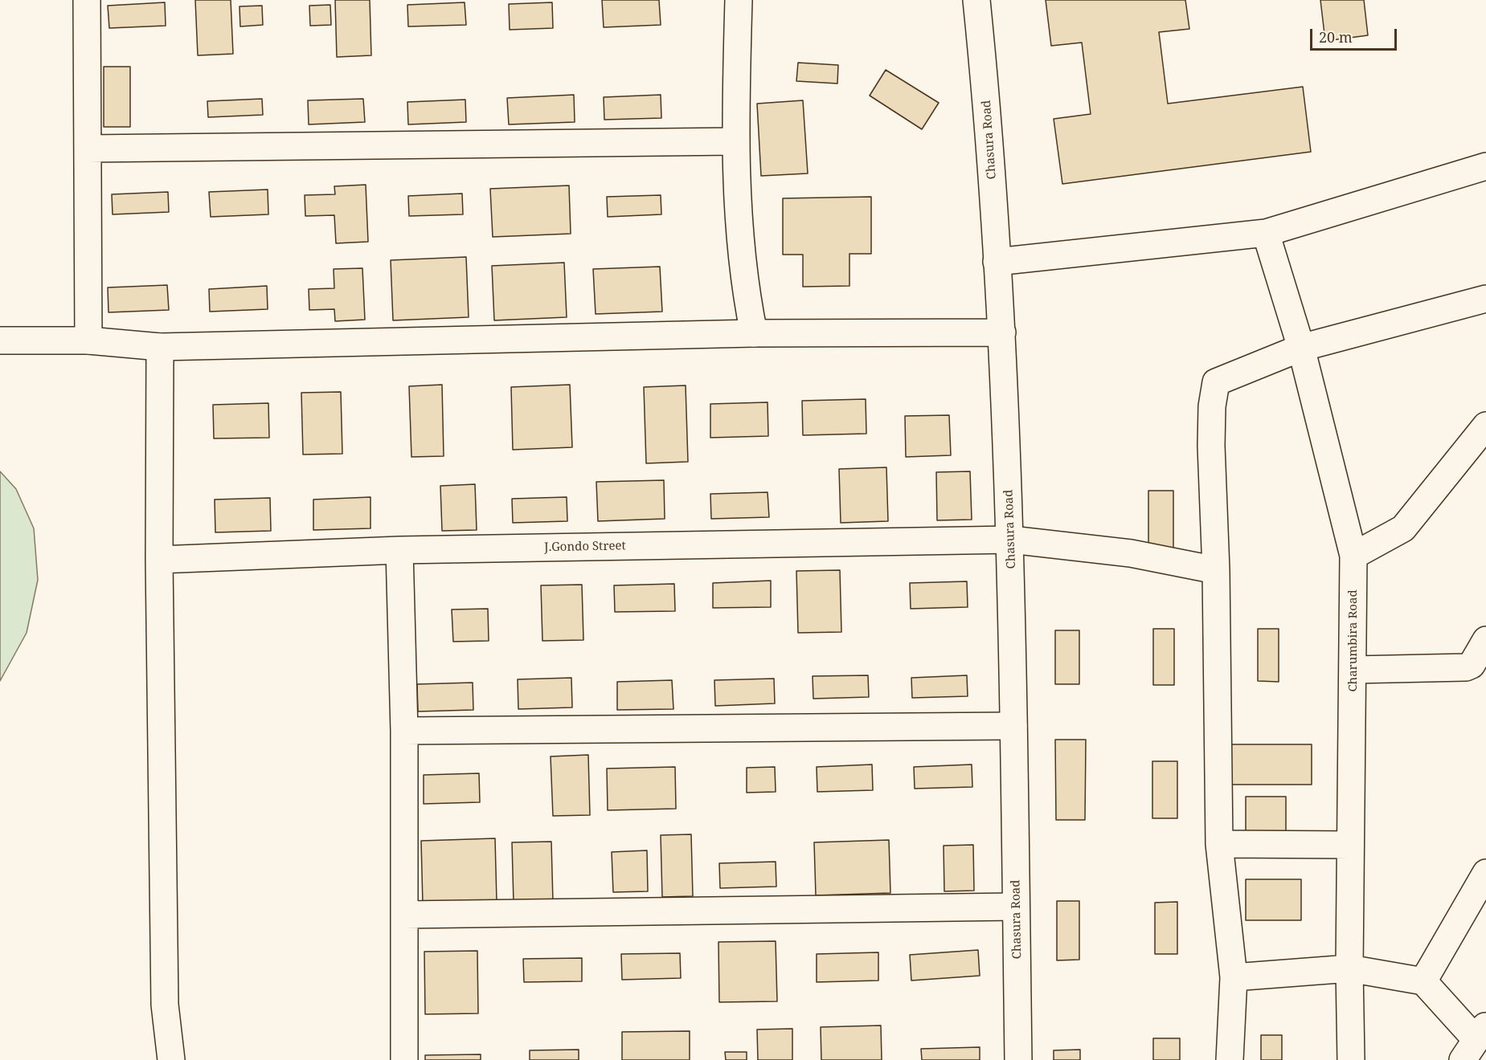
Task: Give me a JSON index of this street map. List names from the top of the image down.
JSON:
{
  "streets": {
    "street": ["Chasura Road", "J.Gondo Street", "Charumbira Road"]
  },
  "crossings": [
    ["Chasura Road", "J.Gondo Street"]
  ],
  "scale_bar": "20 m"
}
